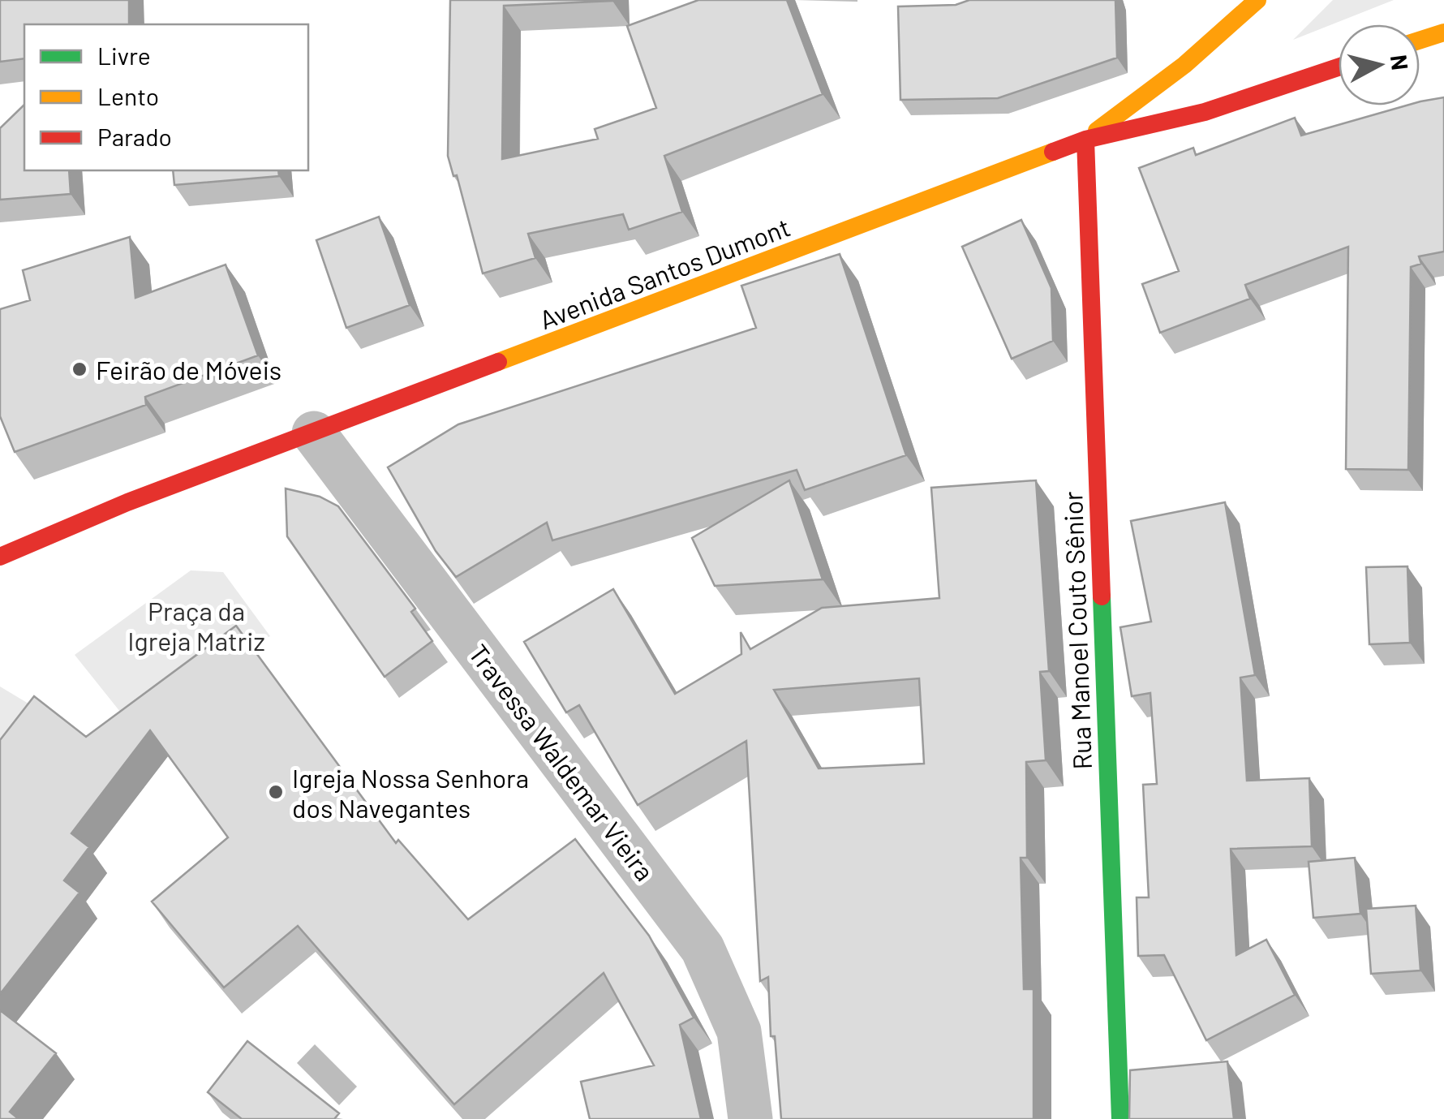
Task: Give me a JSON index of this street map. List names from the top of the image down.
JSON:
{
  "streets": {
    "main road": ["Avenida Santos Dumont", "Rua Manoel Couto Sênior"],
    "street": ["Travessa Waldemar Vieira"]
  },
  "crossings": [
    ["Avenida Santos Dumont", "Rua Manoel Couto Sênior"],
    ["Avenida Santos Dumont", "Travessa Waldemar Vieira"]
  ],
  "parks": ["Praça da Igreja Matriz"],
  "places": ["Feirão de Móveis", "Igreja Nossa Senhora dos Navegantes"],
  "legend": ["Livre", "Lento", "Parado"],
  "north": "right"
}
